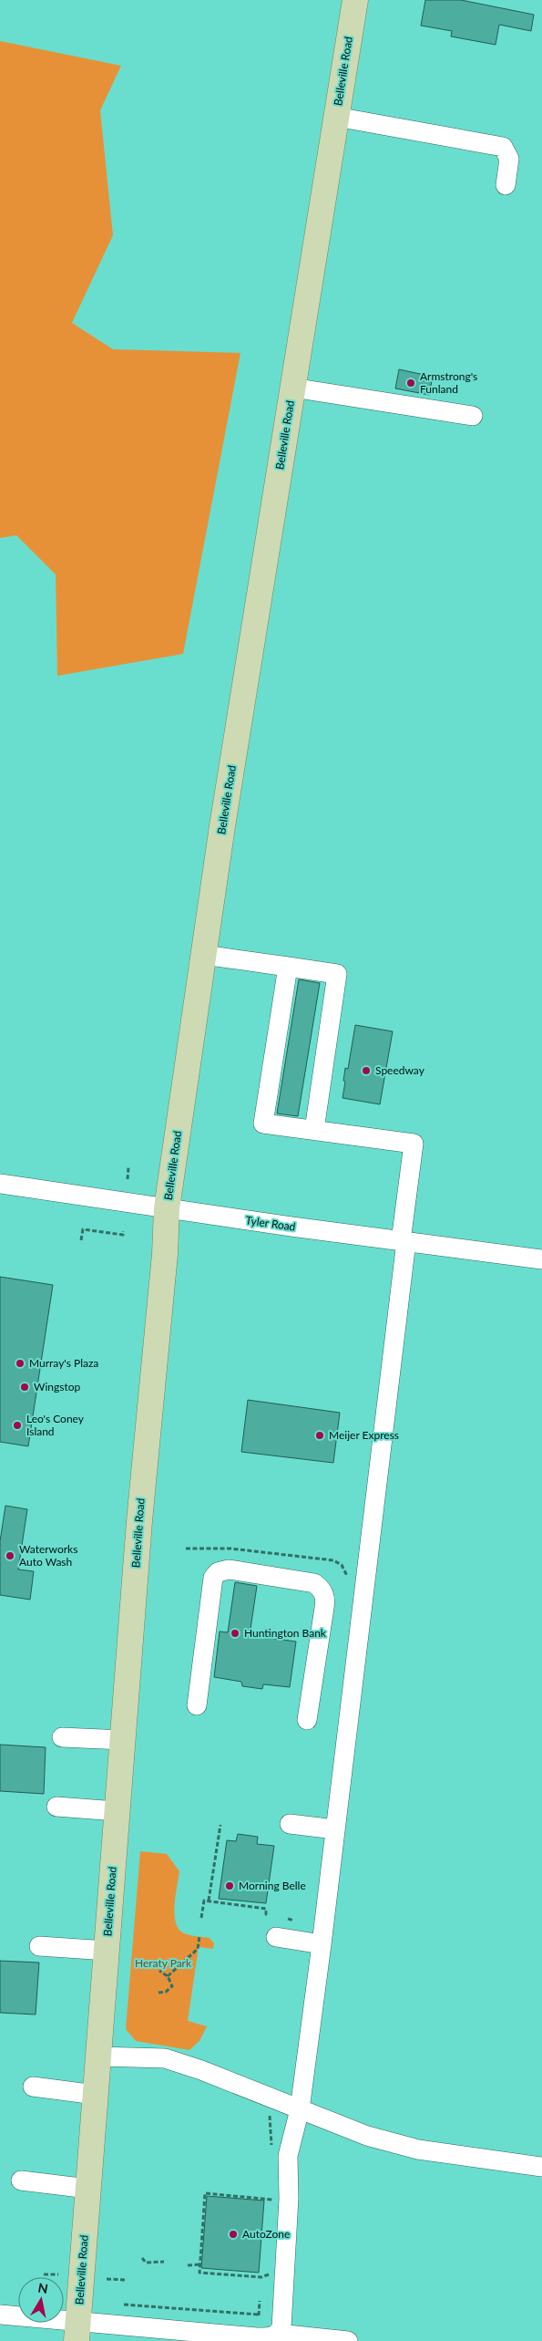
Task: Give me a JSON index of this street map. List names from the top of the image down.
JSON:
{
  "streets": {
    "main road": ["Belleville Road"],
    "street": ["Tyler Road"]
  },
  "crossings": [
    ["Belleville Road", "Tyler Road"]
  ],
  "parks": ["Heraty Park"],
  "places": [
    "Armstrong's Funland",
    "Speedway",
    "Murray's Plaza",
    "Wingstop",
    "Leo's Coney Island",
    "Meijer Express",
    "Waterworks Auto Wash",
    "Huntington Bank",
    "Morning Belle",
    "AutoZone"
  ],
  "north": "top"
}
